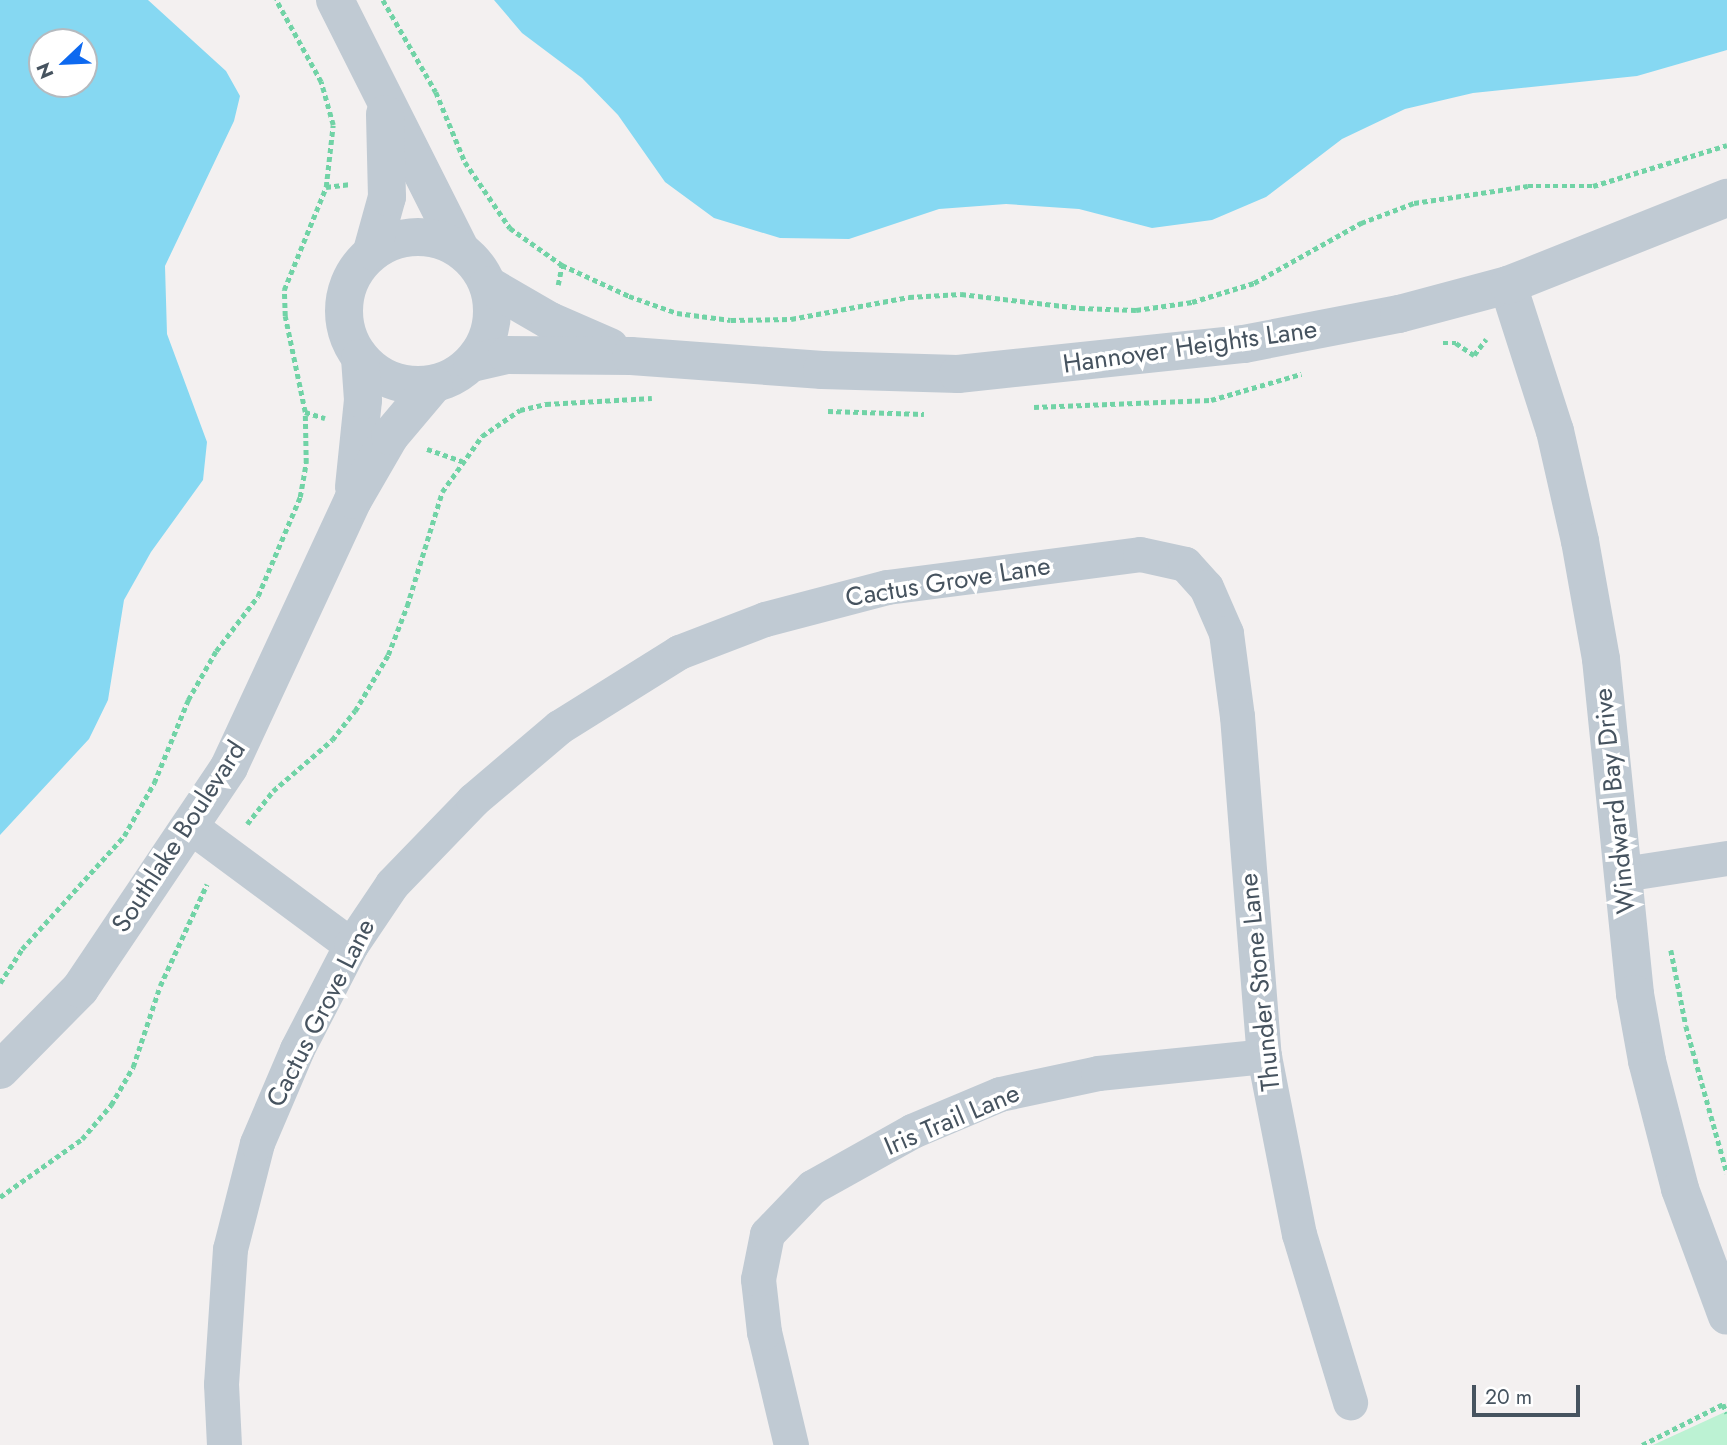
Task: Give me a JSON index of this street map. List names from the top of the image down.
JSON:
{
  "streets": {
    "street": [
      "Hannover Heights Lane",
      "Cactus Grove Lane",
      "Windward Bay Drive",
      "Southlake Boulevard",
      "Thunder Stone Lane",
      "Iris Trail Lane"
    ]
  },
  "crossings": [
    ["Hannover Heights Lane", "Windward Bay Drive"],
    ["Hannover Heights Lane", "Southlake Boulevard"],
    ["Cactus Grove Lane", "Thunder Stone Lane"],
    ["Thunder Stone Lane", "Iris Trail Lane"]
  ],
  "scale_bar": "20 m",
  "north": "bottom left"
}
